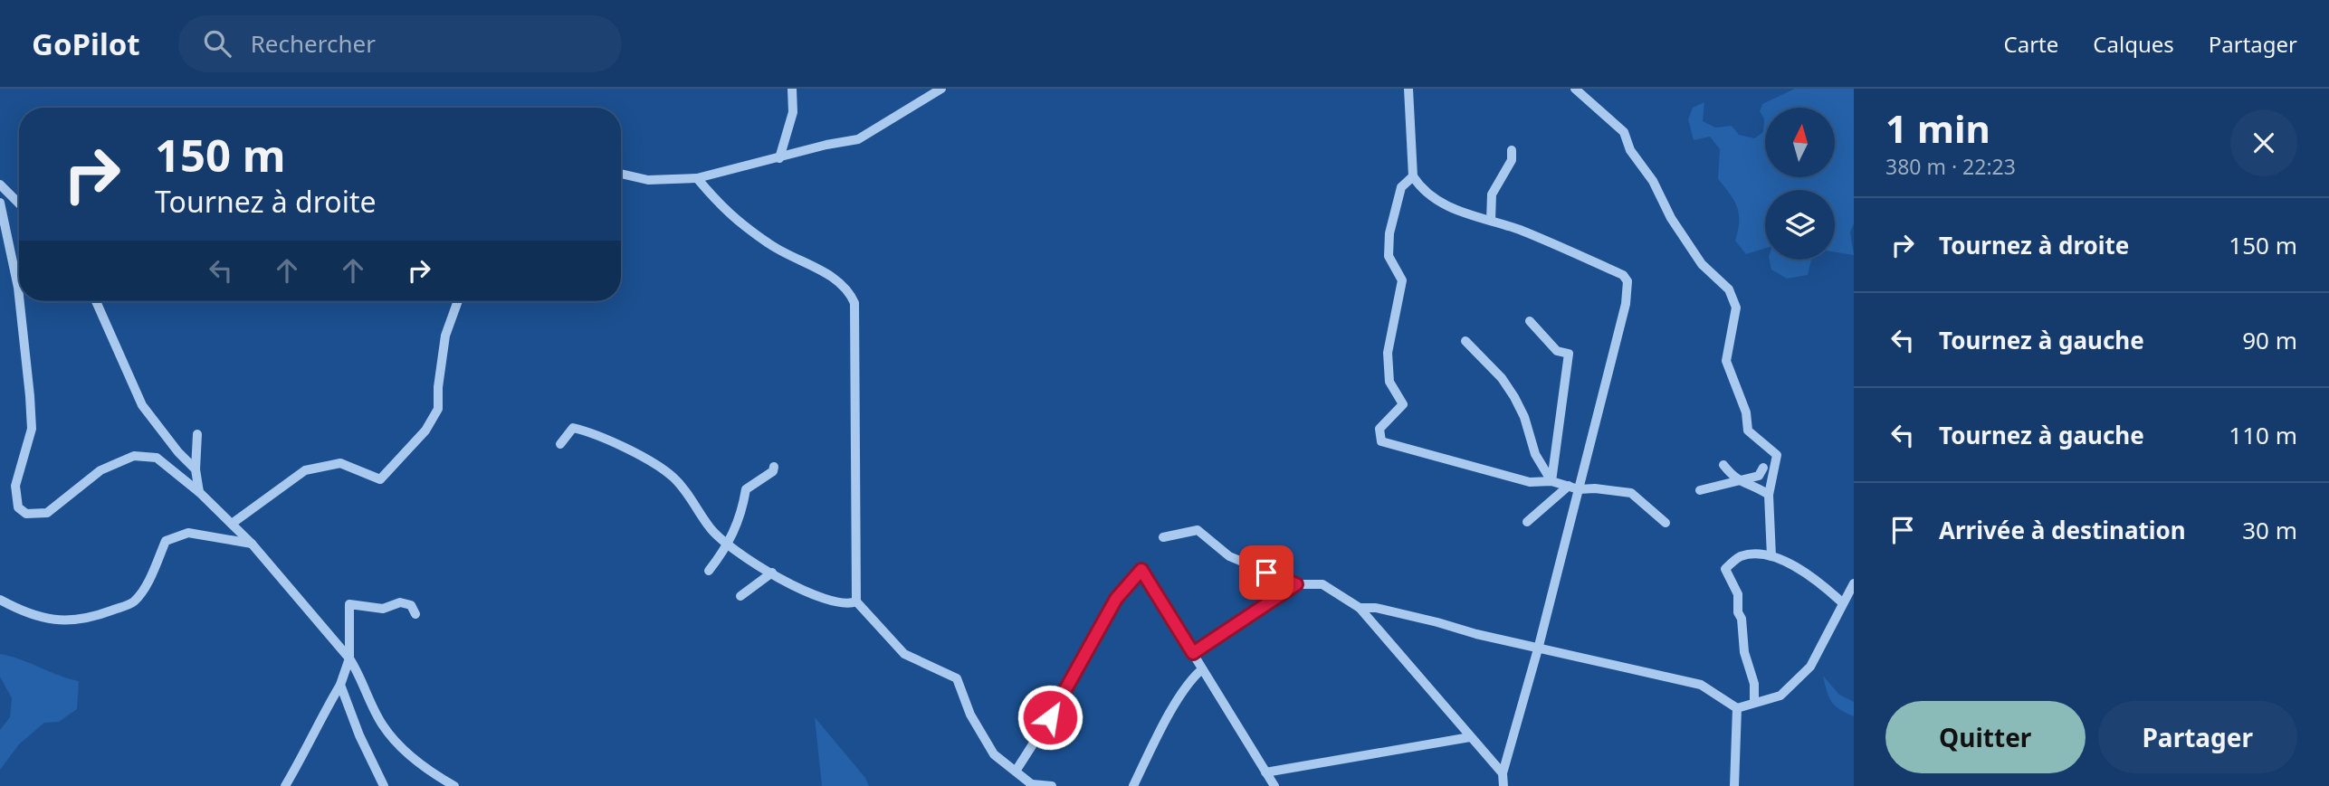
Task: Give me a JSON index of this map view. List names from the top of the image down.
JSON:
{
  "north": "top",
  "page": {
    "header": "GoPilot",
    "search": "Rechercher",
    "nav": ["Carte", "Calques", "Partager"],
    "heading": ["1 min", "380 m · 22:23"],
    "turn": ["150 m", "Tournez à droite"],
    "list": [
      {
        "name": "Tournez à droite",
        "value": "150 m"
      },
      {
        "name": "Tournez à gauche",
        "value": "90 m"
      },
      {
        "name": "Tournez à gauche",
        "value": "110 m"
      },
      {
        "name": "Arrivée à destination",
        "value": "30 m"
      }
    ],
    "buttons": ["Quitter", "Partager"]
  }
}
